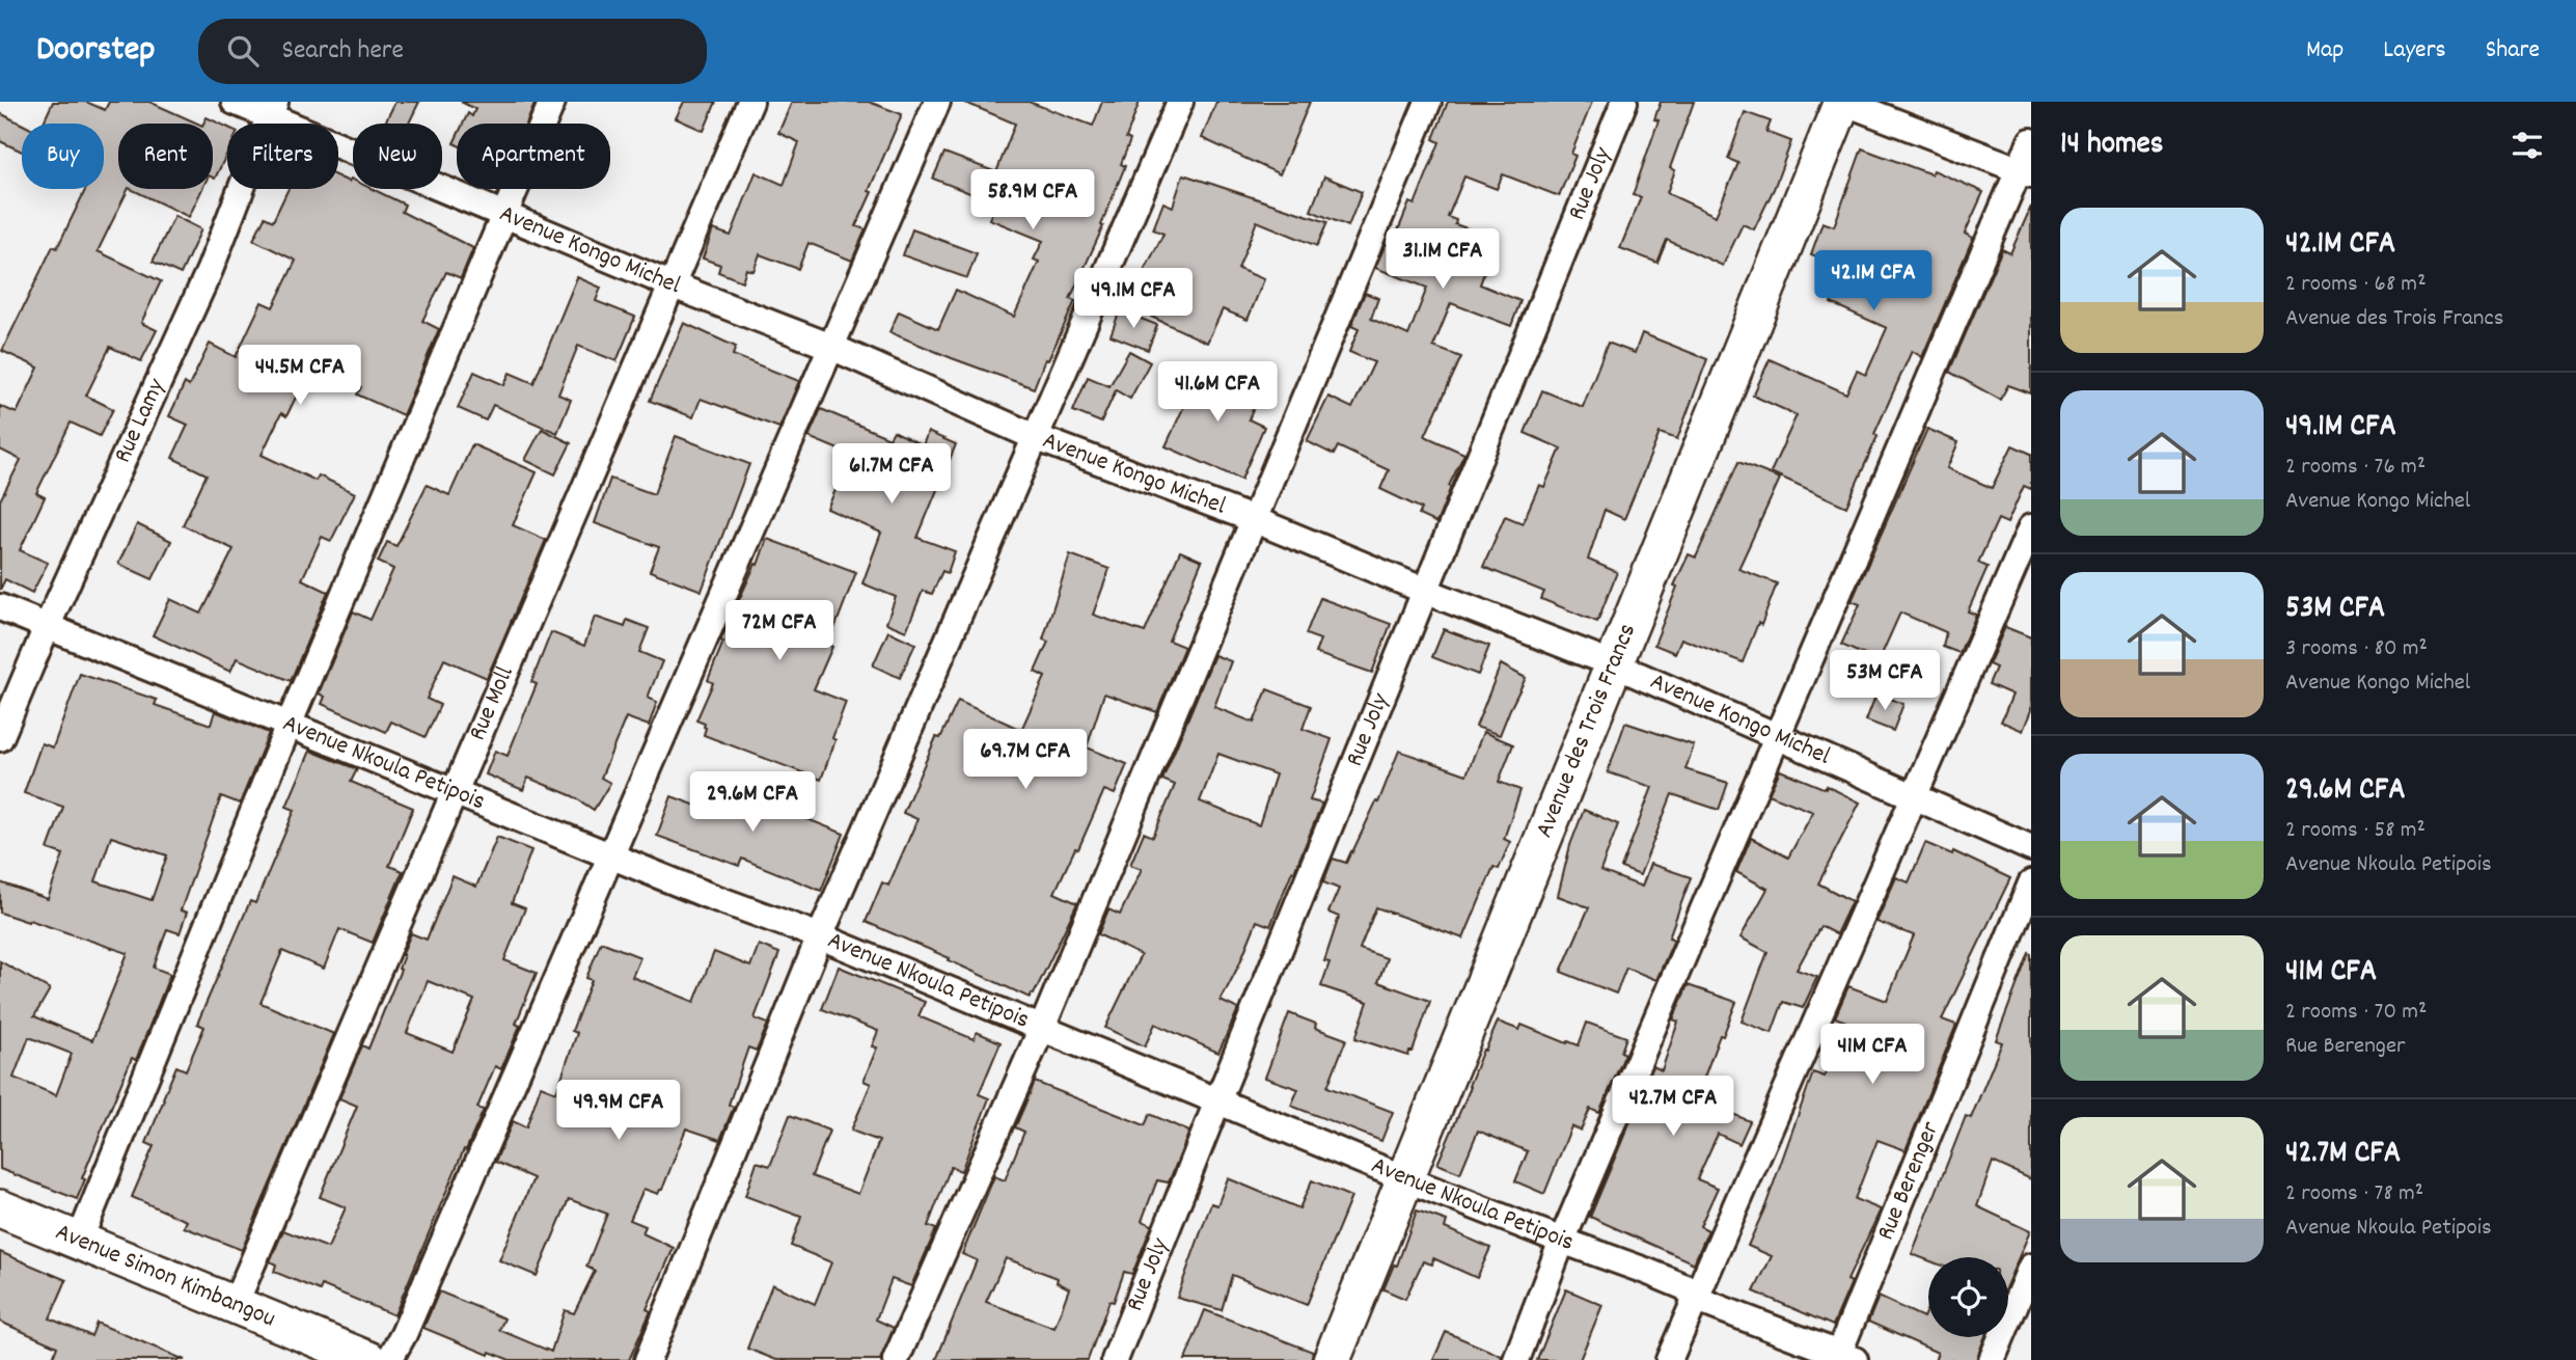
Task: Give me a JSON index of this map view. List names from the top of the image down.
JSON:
{
  "streets": {
    "street": [
      "Rue Joly",
      "Avenue Kongo Michel",
      "Rue Lamy",
      "Rue Moll",
      "Avenue des Trois Francs",
      "Avenue Nkoula Petipois",
      "Rue Berenger",
      "Avenue Simon Kimbangou"
    ]
  },
  "crossings": [
    ["Rue Joly", "Avenue Kongo Michel"],
    ["Rue Joly", "Avenue Nkoula Petipois"],
    ["Avenue Kongo Michel", "Rue Lamy"],
    ["Avenue Kongo Michel", "Rue Moll"],
    ["Avenue Kongo Michel", "Avenue des Trois Francs"],
    ["Rue Lamy", "Avenue Nkoula Petipois"],
    ["Rue Moll", "Avenue Nkoula Petipois"],
    ["Rue Moll", "Avenue Simon Kimbangou"],
    ["Avenue des Trois Francs", "Avenue Nkoula Petipois"],
    ["Avenue Nkoula Petipois", "Rue Berenger"]
  ],
  "page": {
    "header": "Doorstep",
    "search": "Search here",
    "nav": ["Map", "Layers", "Share"],
    "heading": "14 homes",
    "chip": [
      "Buy",
      "Rent",
      "Filters",
      "New",
      "Apartment"
    ],
    "price": [
      "58.9M CFA",
      "31.1M CFA",
      "42.1M CFA",
      "49.1M CFA",
      "44.5M CFA",
      "41.6M CFA",
      "61.7M CFA",
      "72M CFA",
      "53M CFA",
      "69.7M CFA",
      "29.6M CFA",
      "41M CFA",
      "42.7M CFA",
      "49.9M CFA"
    ],
    "list": [
      {
        "name": "42.1M CFA",
        "note": "2 rooms · 68 m² · Avenue des Trois Francs"
      },
      {
        "name": "49.1M CFA",
        "note": "2 rooms · 76 m² · Avenue Kongo Michel"
      },
      {
        "name": "53M CFA",
        "note": "3 rooms · 80 m² · Avenue Kongo Michel"
      },
      {
        "name": "29.6M CFA",
        "note": "2 rooms · 58 m² · Avenue Nkoula Petipois"
      },
      {
        "name": "41M CFA",
        "note": "2 rooms · 70 m² · Rue Berenger"
      },
      {
        "name": "42.7M CFA",
        "note": "2 rooms · 78 m² · Avenue Nkoula Petipois"
      }
    ]
  }
}
